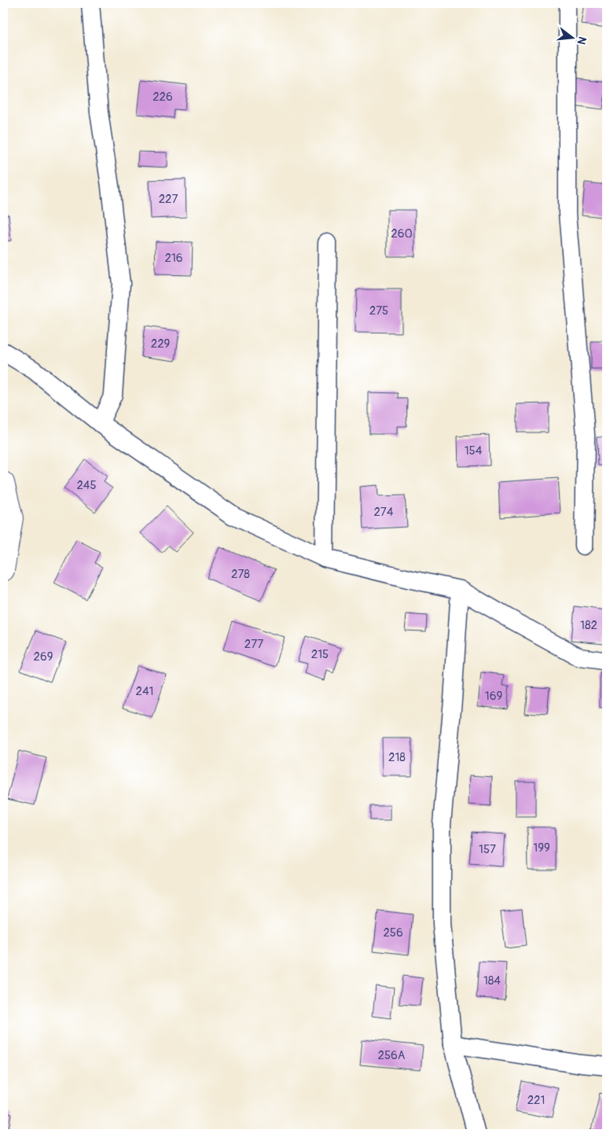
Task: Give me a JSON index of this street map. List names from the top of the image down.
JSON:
{
  "house_numbers": [
    "226",
    "227",
    "260",
    "216",
    "275",
    "229",
    "154",
    "245",
    "274",
    "278",
    "182",
    "277",
    "215",
    "269",
    "241",
    "169",
    "218",
    "199",
    "157",
    "256",
    "184",
    "256A",
    "221"
  ],
  "north": "right"
}
